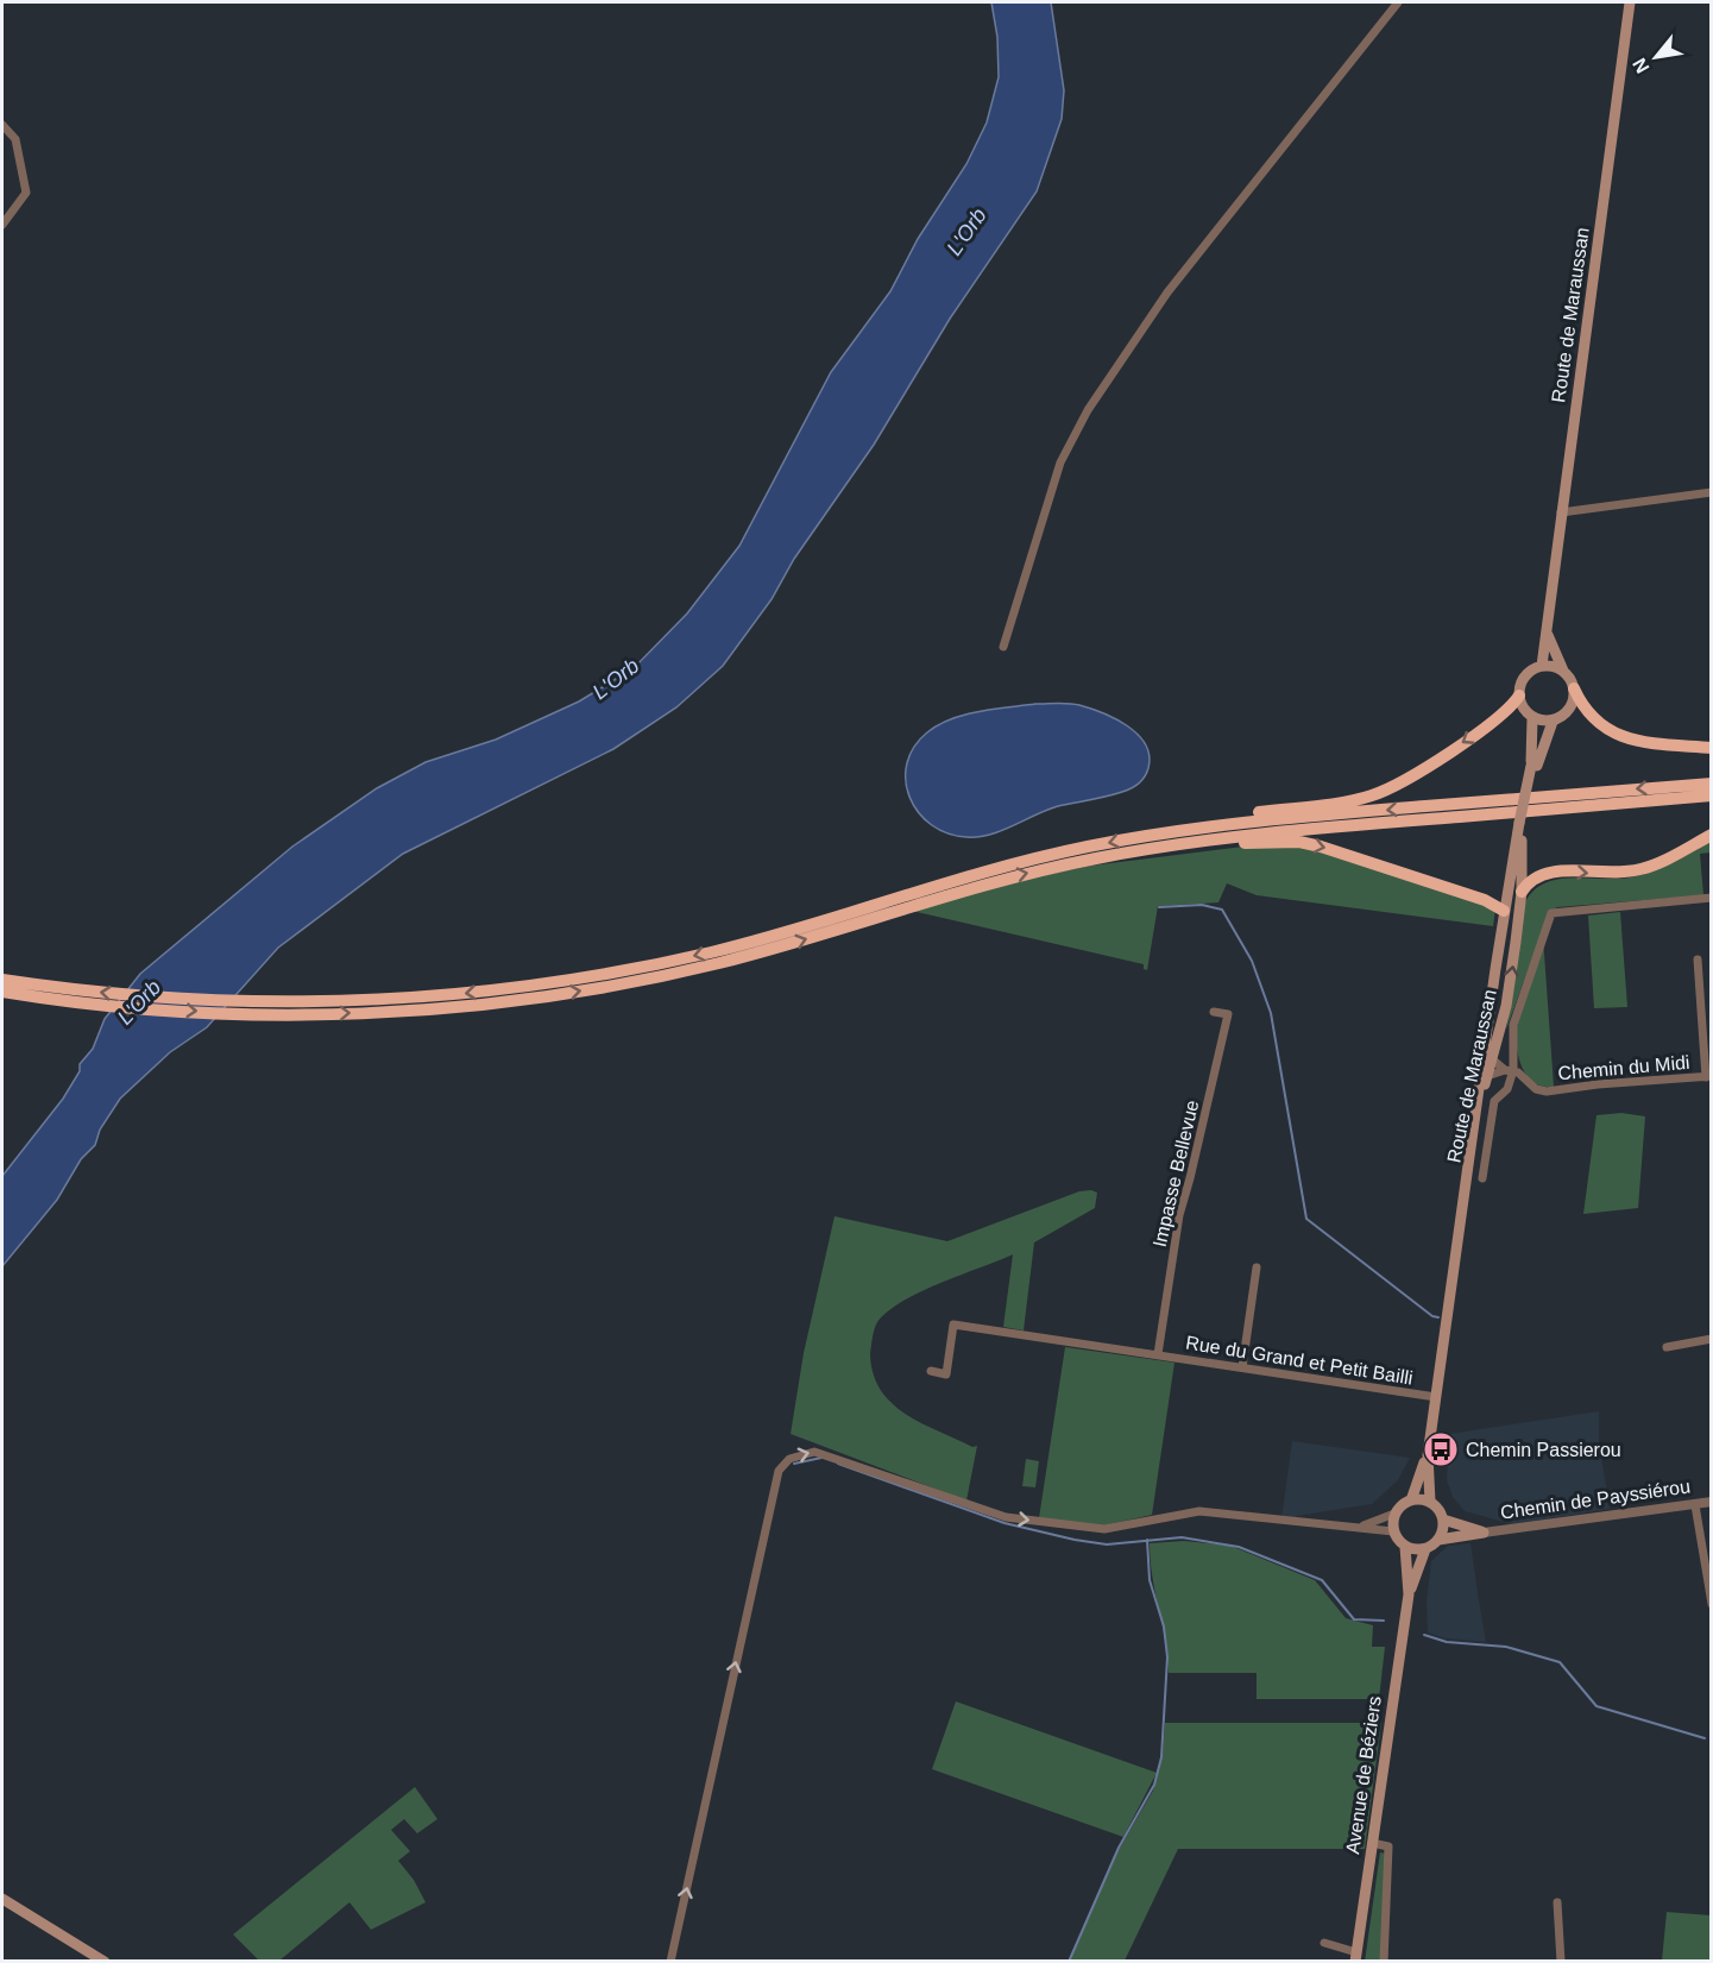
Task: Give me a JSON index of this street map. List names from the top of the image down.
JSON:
{
  "streets": {
    "main road": ["Route de Maraussan", "Chemin de Payssiérou", "Avenue de Béziers"],
    "street": ["Chemin du Midi", "Impasse Bellevue", "Rue du Grand et Petit Bailli"]
  },
  "crossings": [
    ["Route de Maraussan", "Chemin du Midi"],
    ["Impasse Bellevue", "Rue du Grand et Petit Bailli"],
    ["Chemin de Payssiérou", "Avenue de Béziers"]
  ],
  "water": ["L'Orb"],
  "places": {
    "bus stop": ["Chemin Passierou"]
  },
  "north": "bottom left"
}
